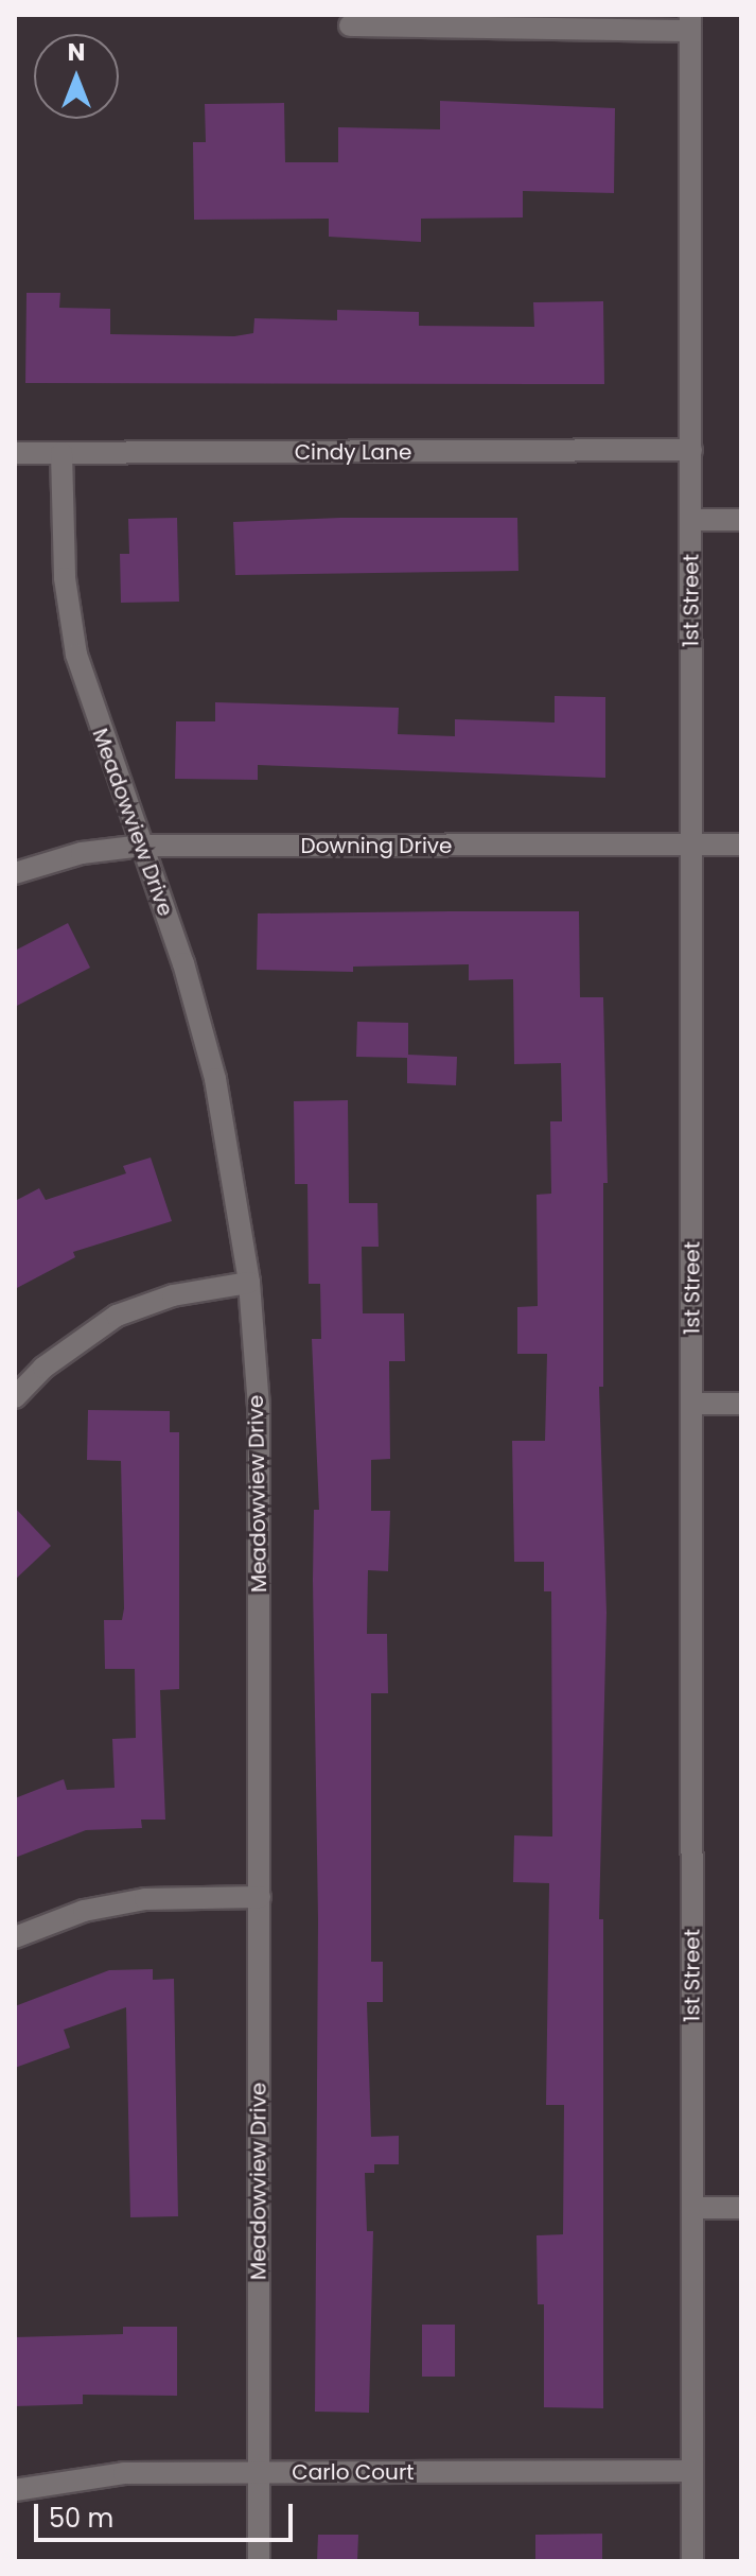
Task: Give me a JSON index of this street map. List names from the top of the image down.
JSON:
{
  "streets": {
    "street": [
      "Cindy Lane",
      "1st Street",
      "Meadowview Drive",
      "Downing Drive",
      "Carlo Court"
    ]
  },
  "crossings": [
    ["Cindy Lane", "1st Street"],
    ["Cindy Lane", "Meadowview Drive"],
    ["1st Street", "Downing Drive"],
    ["1st Street", "Carlo Court"],
    ["Meadowview Drive", "Downing Drive"],
    ["Meadowview Drive", "Carlo Court"]
  ],
  "scale_bar": "50 m",
  "north": "top"
}
